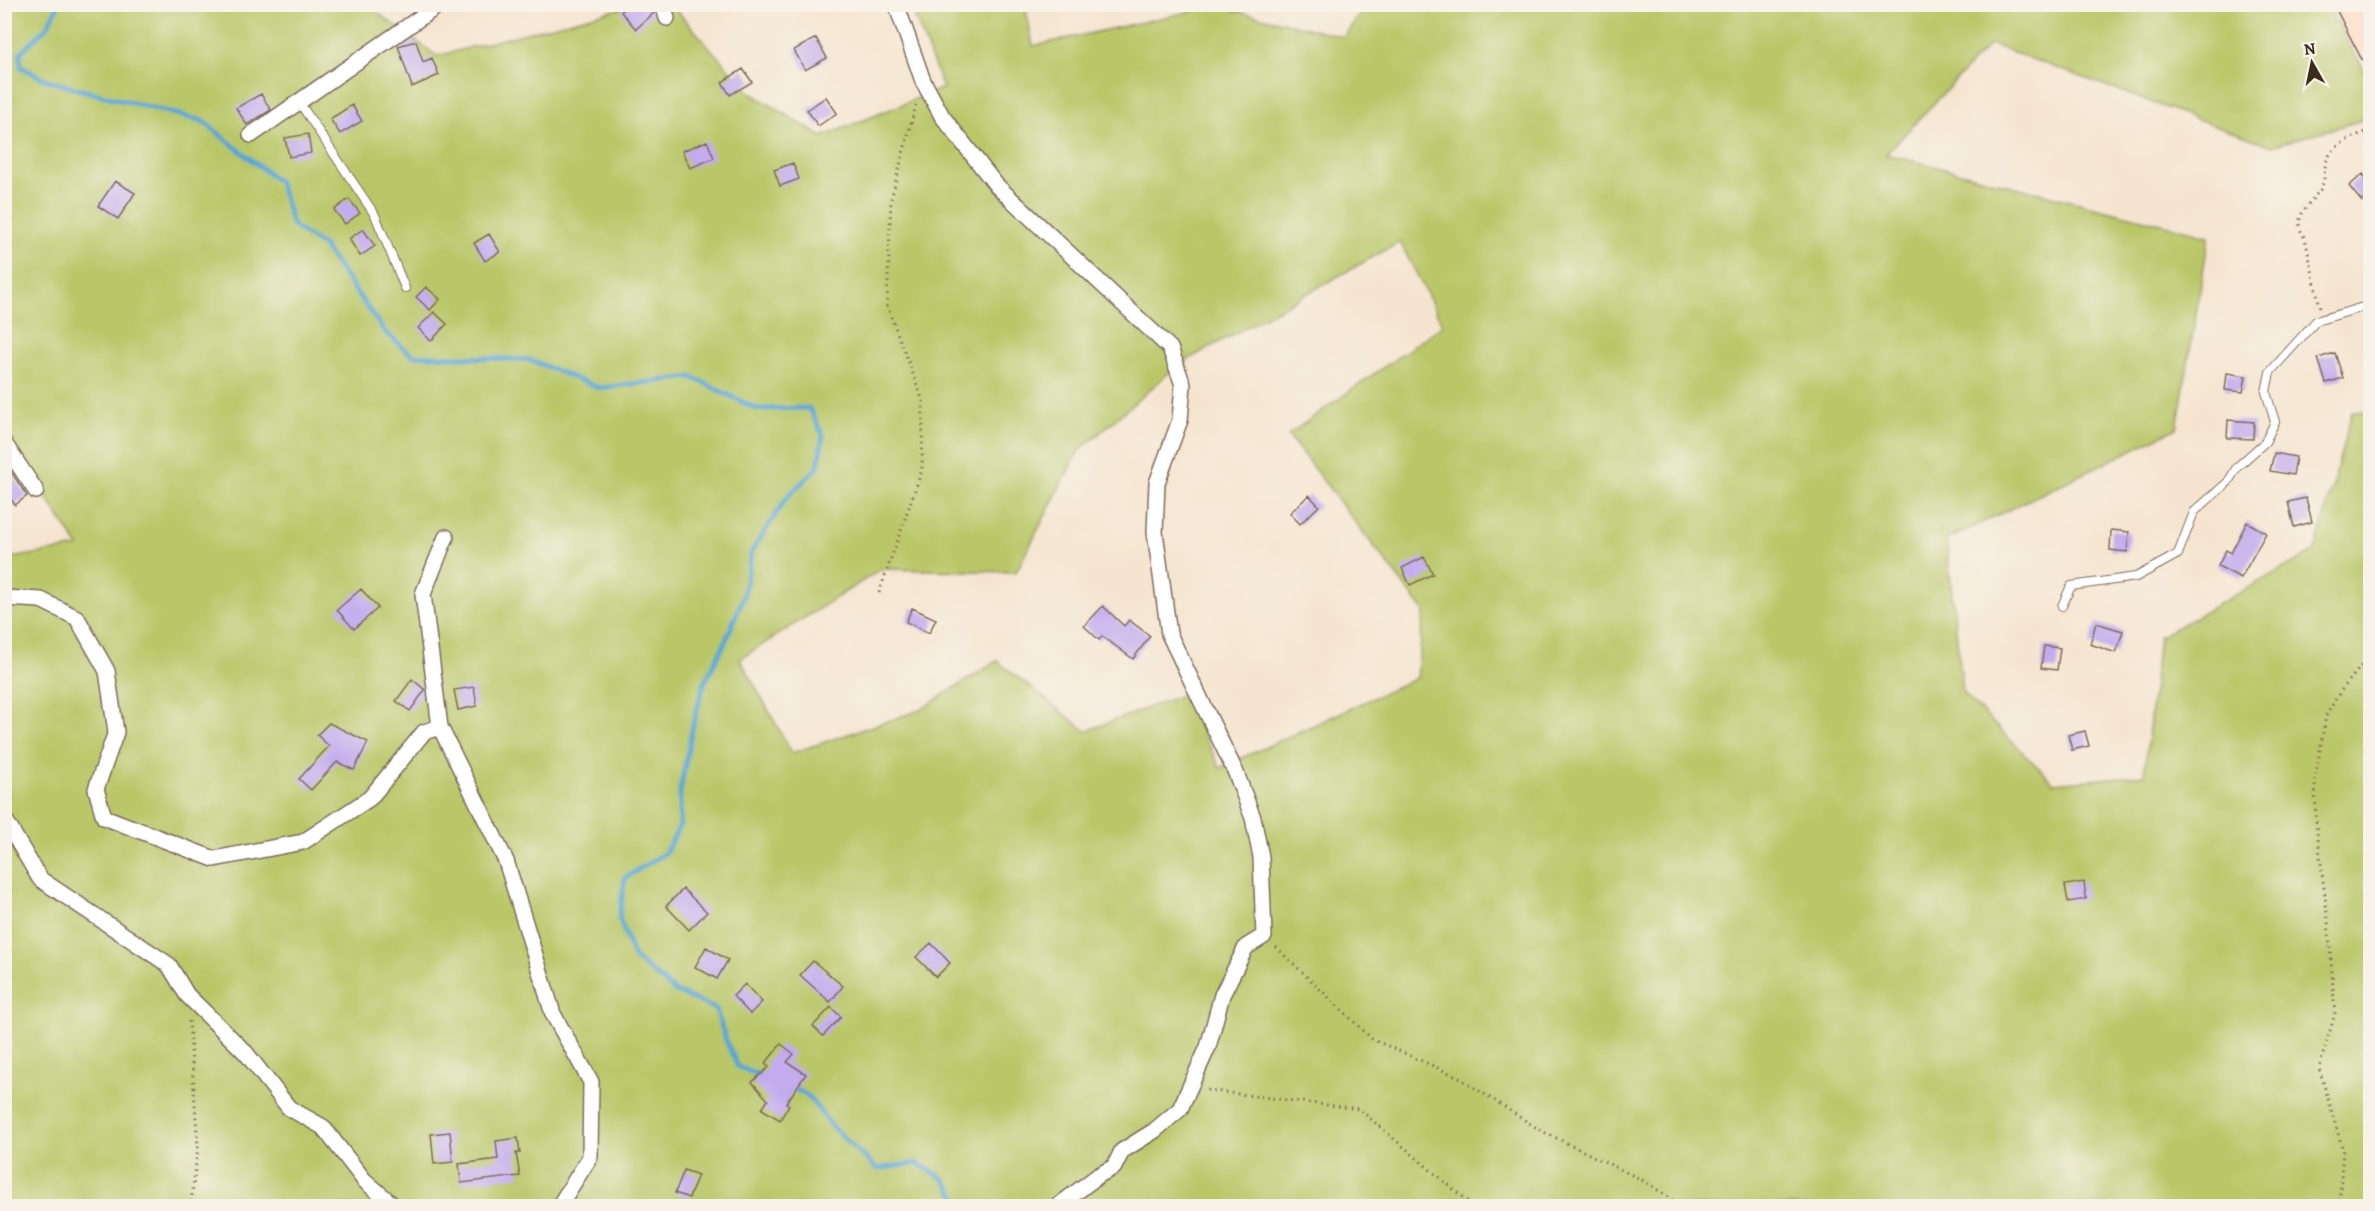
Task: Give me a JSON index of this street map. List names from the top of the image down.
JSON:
{
  "north": "top"
}
